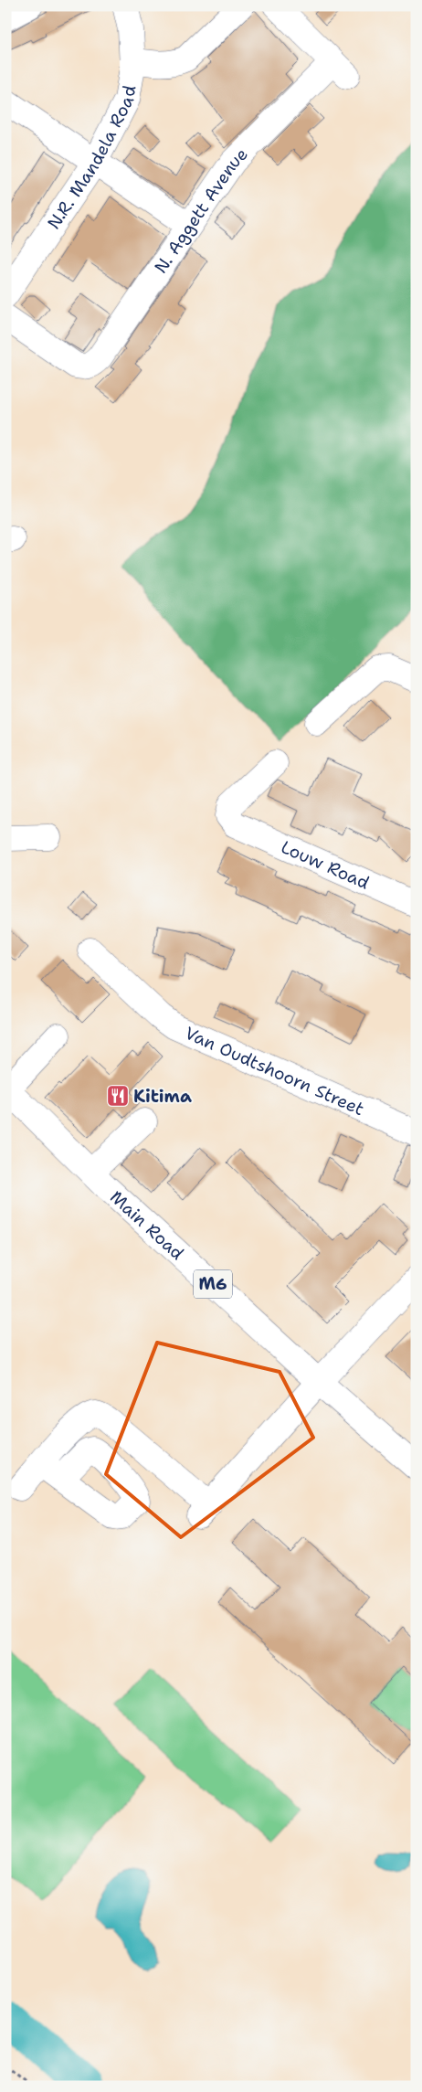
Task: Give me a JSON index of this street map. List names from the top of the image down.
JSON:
{
  "streets": {
    "street": [
      "N.R. Mandela Road",
      "N. Aggett Avenue",
      "Louw Road",
      "Van Oudtshoorn Street",
      "Main Road",
      "M6"
    ]
  },
  "places": {
    "restaurant": ["Kitima"]
  }
}
